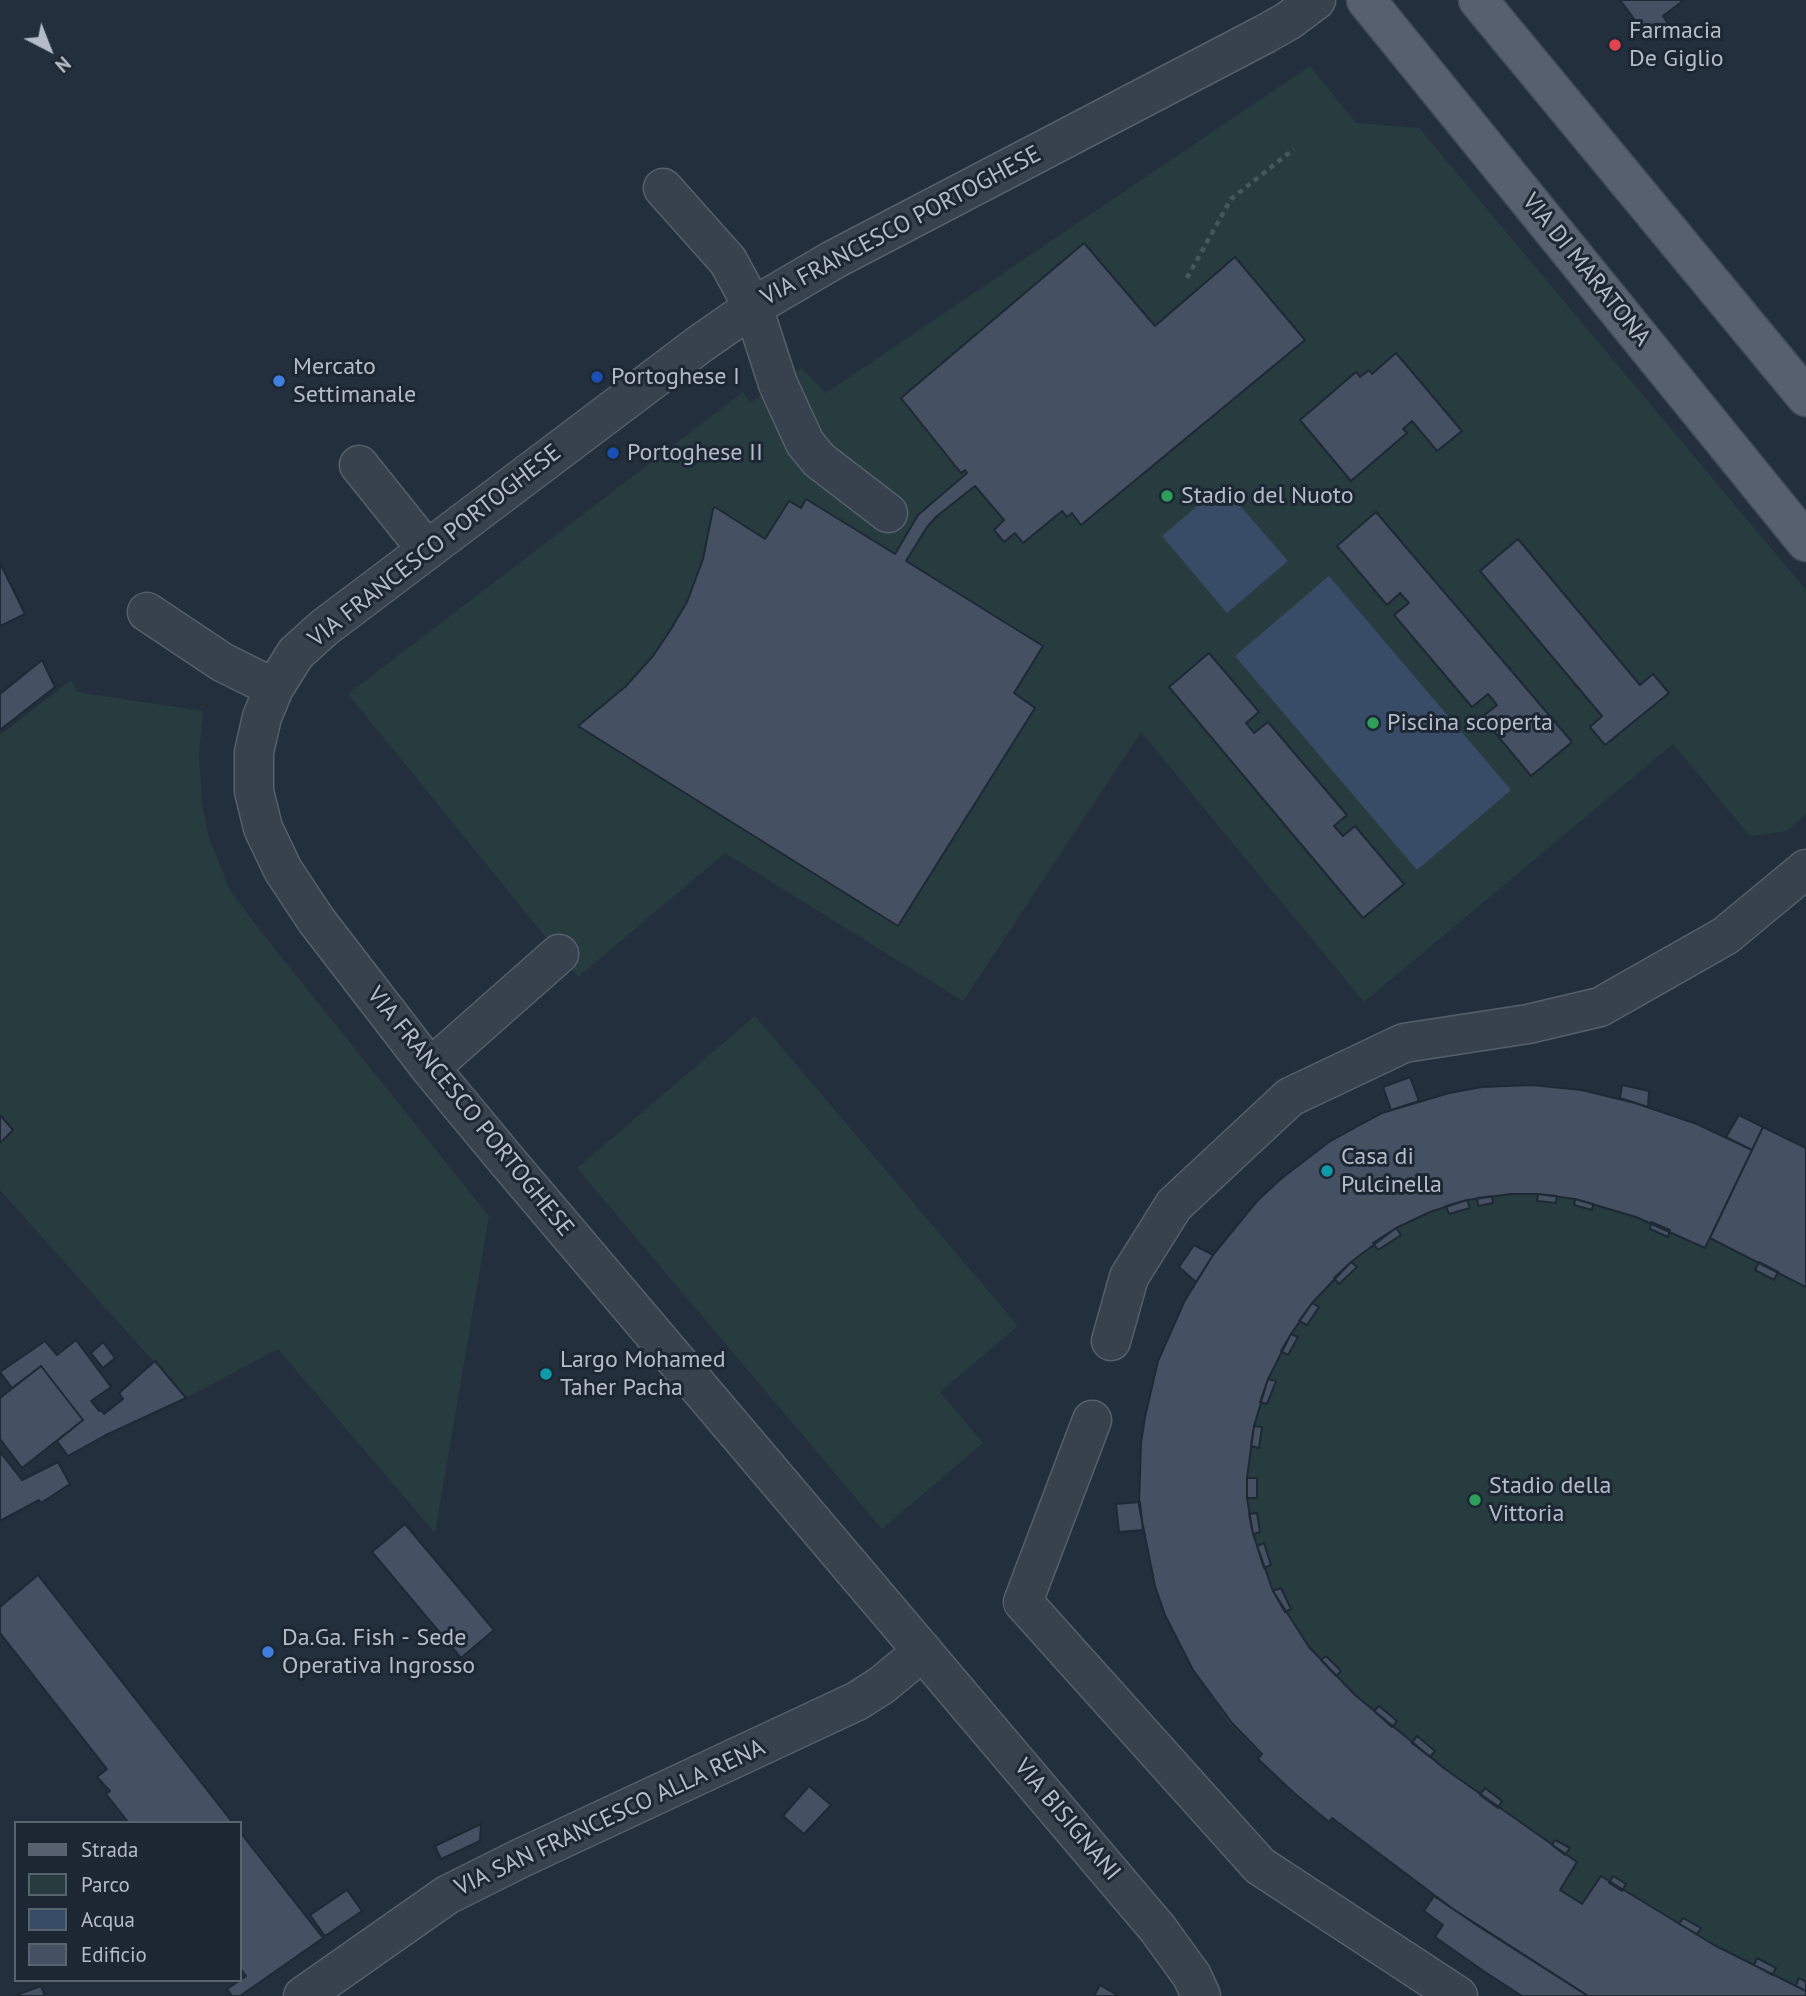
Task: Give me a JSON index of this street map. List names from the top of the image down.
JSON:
{
  "streets": {
    "main road": ["VIA DI MARATONA"],
    "street": ["VIA FRANCESCO PORTOGHESE", "VIA SAN FRANCESCO ALLA RENA", "VIA BISIGNANI"]
  },
  "crossings": [
    ["VIA FRANCESCO PORTOGHESE", "VIA SAN FRANCESCO ALLA RENA"],
    ["VIA FRANCESCO PORTOGHESE", "VIA BISIGNANI"],
    ["VIA SAN FRANCESCO ALLA RENA", "VIA BISIGNANI"]
  ],
  "places": [
    "Farmacia De Giglio",
    "Portoghese I",
    "Mercato Settimanale",
    "Portoghese II",
    "Stadio del Nuoto",
    "Piscina scoperta",
    "Casa di Pulcinella",
    "Largo Mohamed Taher Pacha",
    "Stadio della Vittoria",
    "Da.Ga. Fish - Sede Operativa Ingrosso"
  ],
  "legend": [
    "Strada",
    "Parco",
    "Acqua",
    "Edificio"
  ],
  "north": "bottom right"
}
